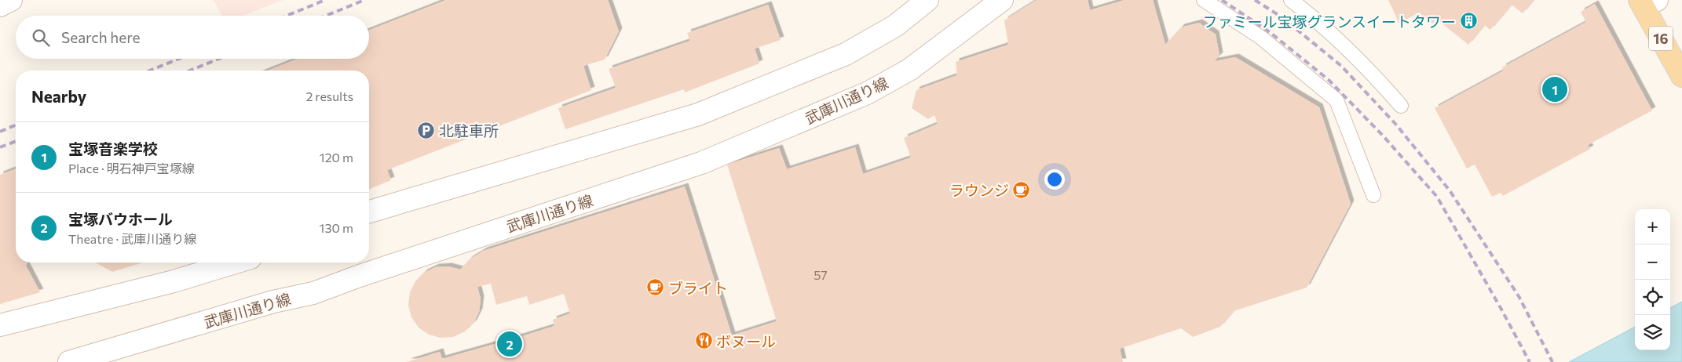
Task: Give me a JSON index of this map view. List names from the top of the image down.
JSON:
{
  "streets": {
    "main road": ["16"],
    "street": ["武庫川通り線"]
  },
  "places": {
    "building": ["ファミール宝塚グランスイートタワー"],
    "parking": ["北駐車所"],
    "cafe": ["ラウンジ", "ブライト"],
    "restaurant": ["ボヌール"]
  },
  "house_numbers": ["57"],
  "page": {
    "search": "Search here",
    "heading": ["Nearby", "2 results"],
    "pins": ["1", "2"],
    "list": [
      {
        "mark": "1",
        "name": "宝塚音楽学校",
        "note": "Place · 明石神戸宝塚線",
        "value": "120 m"
      },
      {
        "mark": "2",
        "name": "宝塚バウホール",
        "note": "Theatre · 武庫川通り線",
        "value": "130 m"
      }
    ],
    "map_buttons": ["+", "−"]
  }
}
